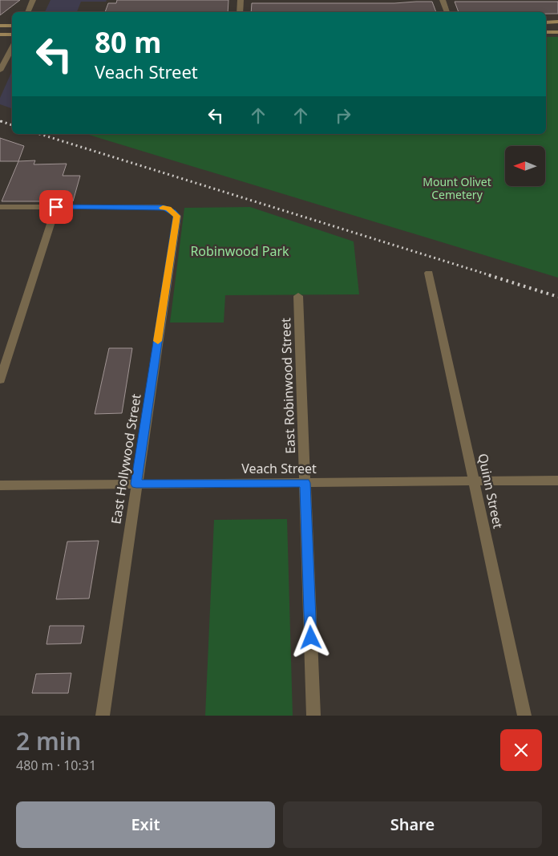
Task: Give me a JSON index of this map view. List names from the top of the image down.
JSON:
{
  "streets": {
    "street": [
      "East Robinwood Street",
      "East Hollywood Street",
      "Veach Street",
      "Quinn Street"
    ]
  },
  "crossings": [
    ["East Robinwood Street", "Veach Street"],
    ["East Hollywood Street", "Veach Street"],
    ["Veach Street", "Quinn Street"]
  ],
  "parks": ["Mount Olivet Cemetery", "Robinwood Park"],
  "north": "left",
  "page": {
    "turn": ["80 m", "Veach Street"],
    "heading": ["2 min", "480 m · 10:31"],
    "buttons": ["Exit", "Share"]
  }
}
